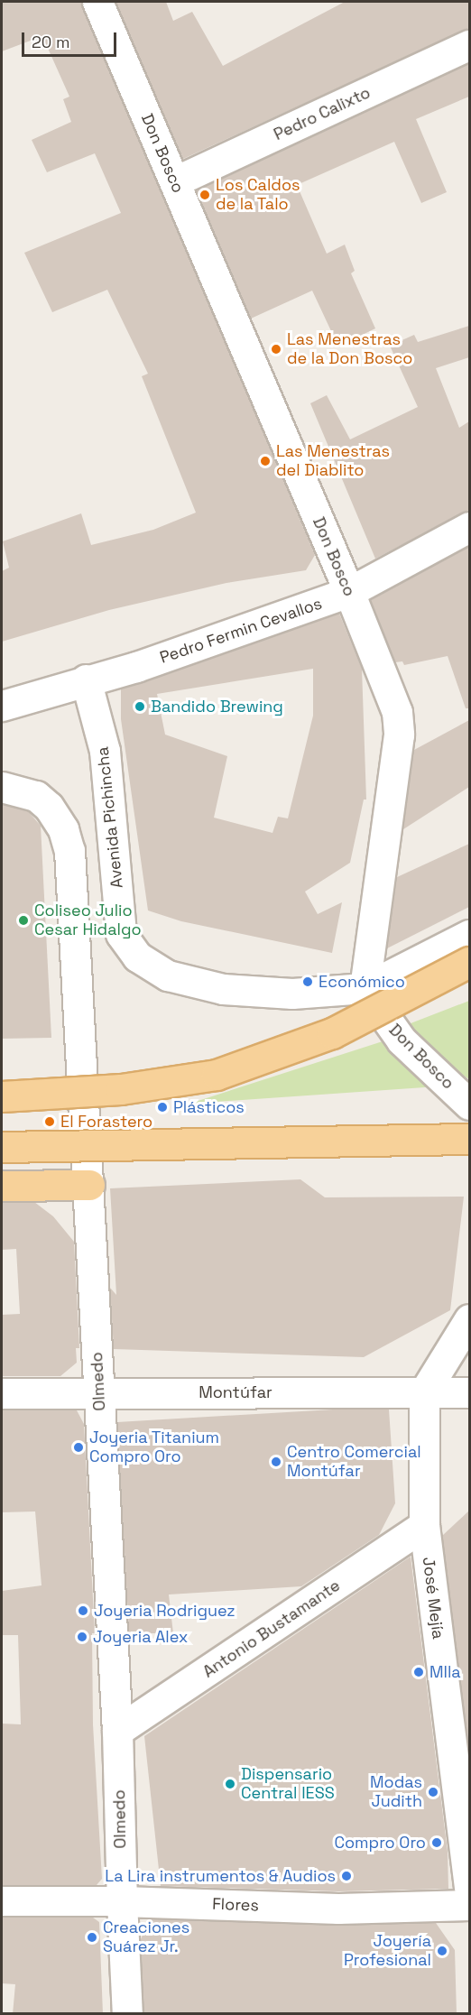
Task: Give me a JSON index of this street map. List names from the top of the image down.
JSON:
{
  "streets": {
    "street": [
      "Pedro Calixto",
      "Don Bosco",
      "Pedro Fermin Cevallos",
      "Avenida Pichincha",
      "Olmedo",
      "Montúfar",
      "José Mejía",
      "Antonio Bustamante",
      "Flores"
    ]
  },
  "crossings": [
    ["Pedro Calixto", "Don Bosco"],
    ["Don Bosco", "Pedro Fermin Cevallos"],
    ["Don Bosco", "Avenida Pichincha"],
    ["Pedro Fermin Cevallos", "Avenida Pichincha"],
    ["Olmedo", "Montúfar"],
    ["Olmedo", "Antonio Bustamante"],
    ["Olmedo", "Flores"],
    ["Montúfar", "José Mejía"],
    ["José Mejía", "Antonio Bustamante"]
  ],
  "places": [
    "Los Caldos de la Talo",
    "Las Menestras de la Don Bosco",
    "Las Menestras del Diablito",
    "Bandido Brewing",
    "Coliseo Julio Cesar Hidalgo",
    "Económico",
    "Plásticos",
    "El Forastero",
    "Joyeria Titanium Compro Oro",
    "Centro Comercial Montúfar",
    "Joyeria Rodriguez",
    "Joyeria Alex",
    "MIla",
    "Dispensario Central IESS",
    "Modas Judith",
    "Compro Oro",
    "La Lira instrumentos & Audios",
    "Creaciones Suárez Jr.",
    "Joyería Profesional"
  ],
  "scale_bar": "20 m"
}
